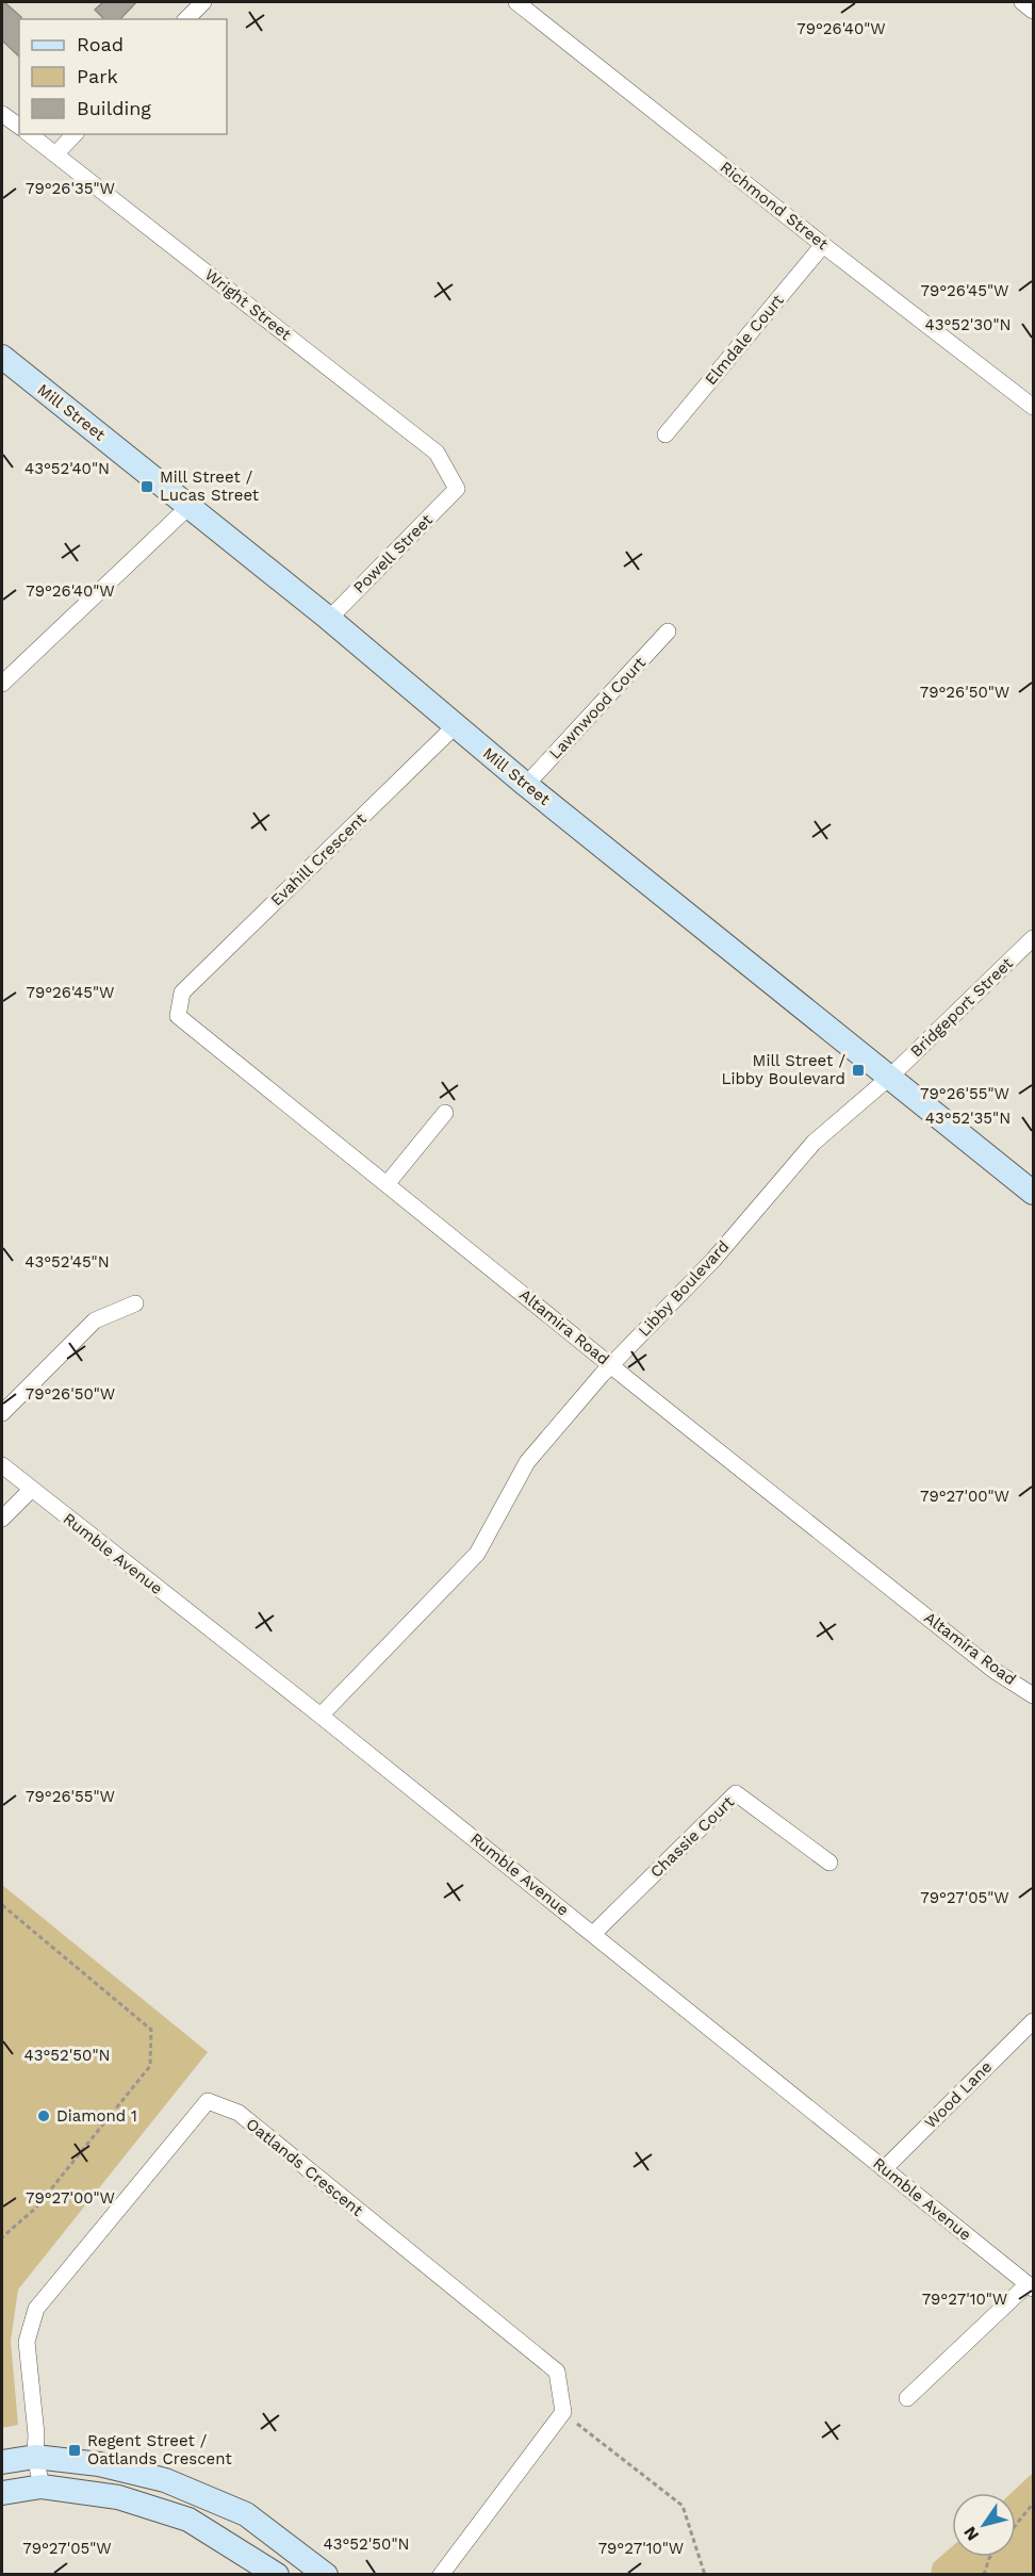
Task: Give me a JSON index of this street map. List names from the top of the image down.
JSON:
{
  "streets": {
    "street": [
      "Richmond Street",
      "Wright Street",
      "Elmdale Court",
      "Mill Street",
      "Powell Street",
      "Lawnwood Court",
      "Evahill Crescent",
      "Bridgeport Street",
      "Libby Boulevard",
      "Altamira Road",
      "Rumble Avenue",
      "Chassie Court",
      "Wood Lane",
      "Oatlands Crescent"
    ]
  },
  "crossings": [
    ["Richmond Street", "Elmdale Court"],
    ["Wright Street", "Powell Street"],
    ["Mill Street", "Powell Street"],
    ["Mill Street", "Lawnwood Court"],
    ["Mill Street", "Evahill Crescent"],
    ["Mill Street", "Bridgeport Street"],
    ["Mill Street", "Libby Boulevard"],
    ["Evahill Crescent", "Altamira Road"],
    ["Bridgeport Street", "Libby Boulevard"],
    ["Libby Boulevard", "Altamira Road"],
    ["Libby Boulevard", "Rumble Avenue"],
    ["Rumble Avenue", "Chassie Court"],
    ["Rumble Avenue", "Wood Lane"]
  ],
  "places": {
    "transit": ["Mill Street / Lucas Street", "Mill Street / Libby Boulevard", "Regent Street / Oatlands Crescent"],
    "other": ["Diamond 1"]
  },
  "legend": ["Road", "Park", "Building"],
  "north": "bottom left",
  "coordinates": [
    "79°26'40\"W",
    "79°26'35\"W",
    "79°26'45\"W",
    "43°52'30\"N",
    "43°52'40\"N",
    "79°26'50\"W",
    "79°26'55\"W",
    "43°52'35\"N",
    "43°52'45\"N",
    "79°27'00\"W",
    "79°27'05\"W",
    "43°52'50\"N",
    "79°27'10\"W"
  ]
}
